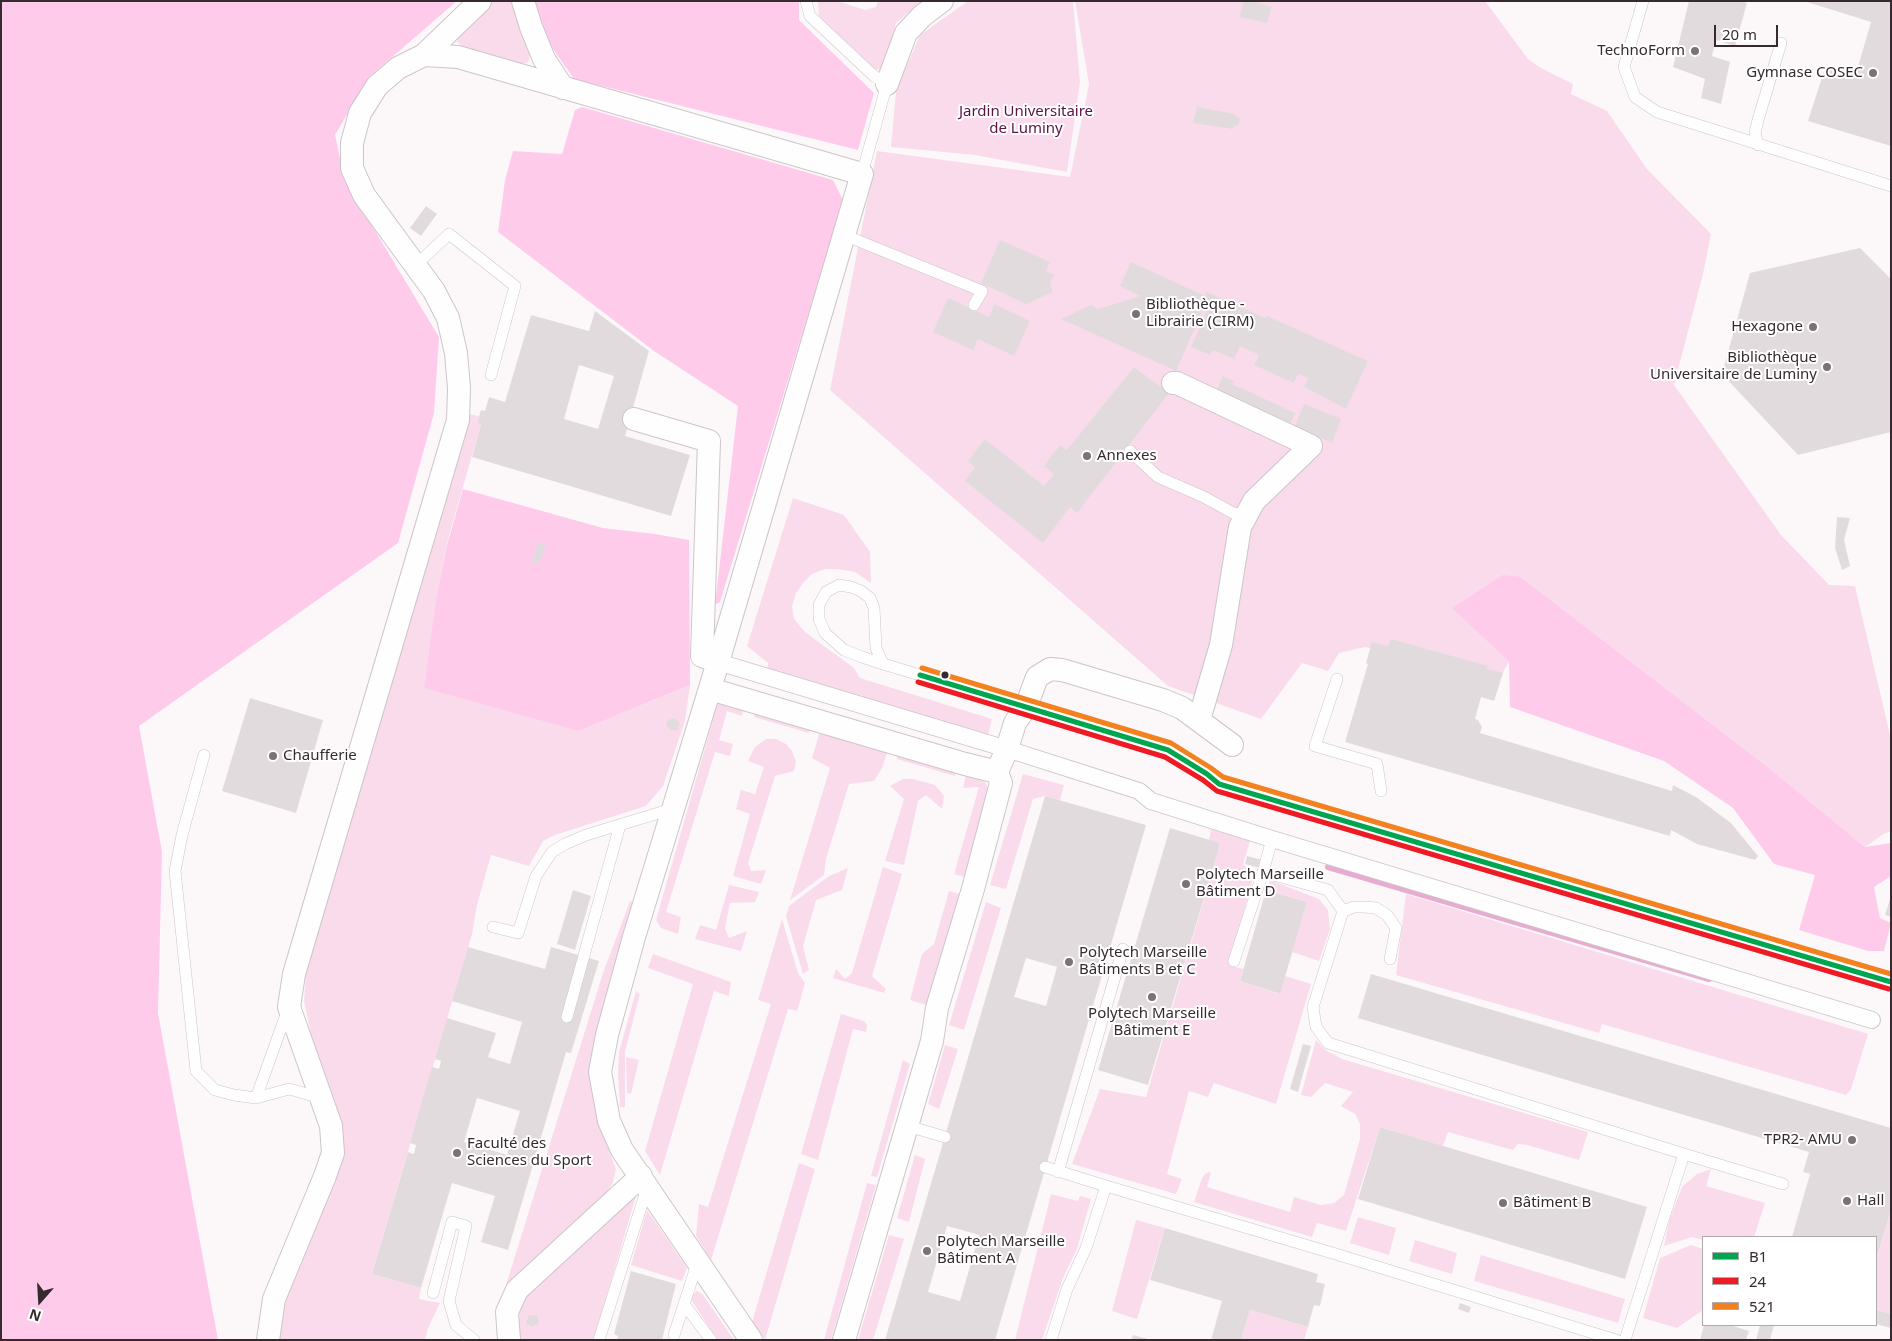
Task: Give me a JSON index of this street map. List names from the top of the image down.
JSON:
{
  "parks": ["Jardin Universitaire de Luminy"],
  "places": [
    "TechnoForm",
    "Gymnase COSEC",
    "Bibliothèque - Librairie (CIRM)",
    "Hexagone",
    "Bibliothèque Universitaire de Luminy",
    "Annexes",
    "Chaufferie",
    "Polytech Marseille Bâtiment D",
    "Polytech Marseille Bâtiments B et C",
    "Polytech Marseille Bâtiment E",
    "TPR2- AMU",
    "Faculté des Sciences du Sport",
    "Hall",
    "Bâtiment B",
    "Polytech Marseille Bâtiment A"
  ],
  "lines": ["transit line 521", "transit line B1", "transit line 24"],
  "legend": ["B1", "24", "521"],
  "scale_bar": "20 m",
  "north": "bottom"
}
